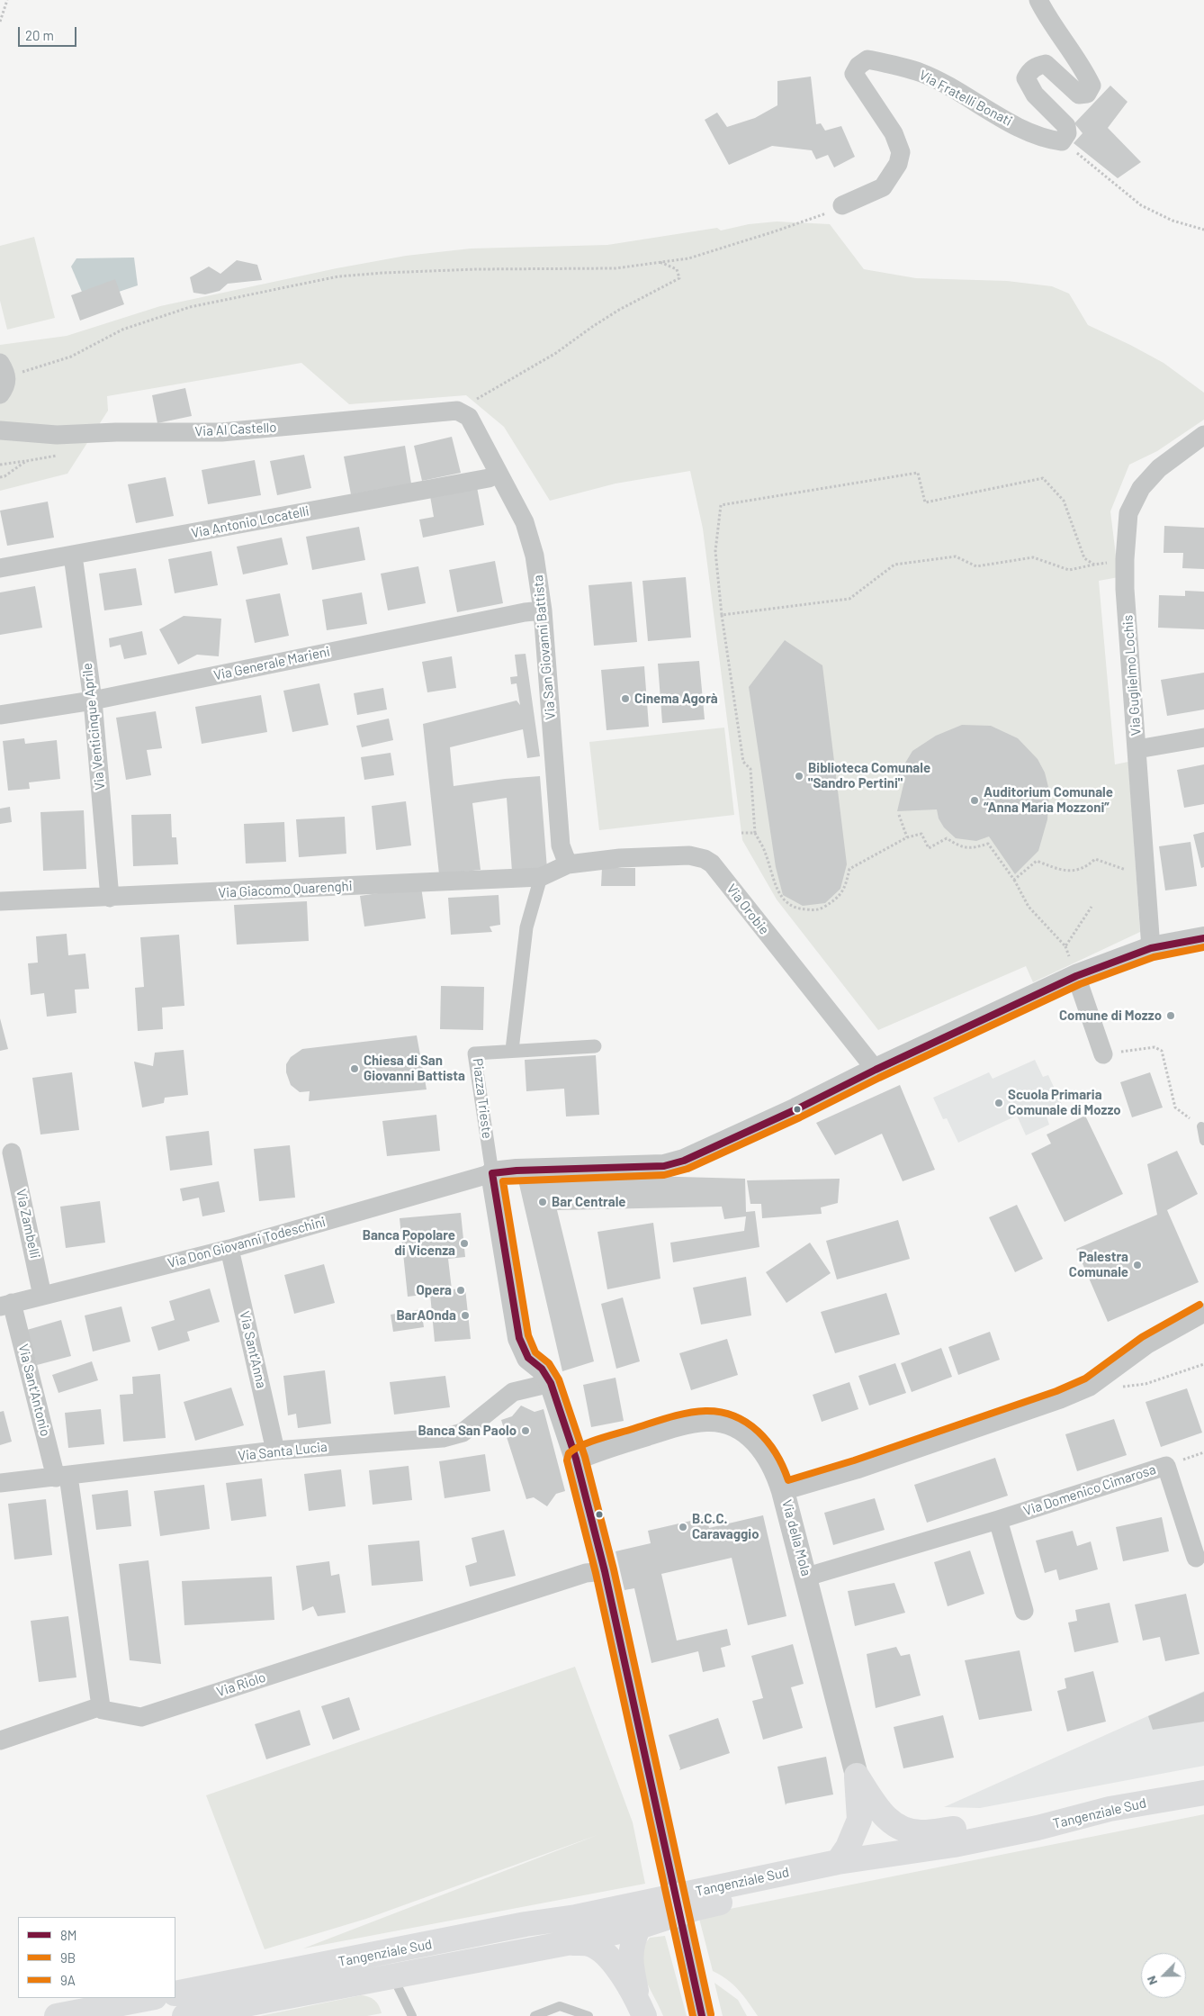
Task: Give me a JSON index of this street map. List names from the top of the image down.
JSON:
{
  "streets": {
    "highway": ["Tangenziale Sud"],
    "street": [
      "Via Fratelli Bonati",
      "Via Al Castello",
      "Via Antonio Locatelli",
      "Via San Giovanni Battista",
      "Via Generale Marieni",
      "Via Guglielmo Lochis",
      "Via Venticinque Aprile",
      "Via Giacomo Quarenghi",
      "Via Orobie",
      "Piazza Trieste",
      "Via Zambelli",
      "Via Don Giovanni Todeschini",
      "Via Sant'Anna",
      "Via Sant'Antonio",
      "Via Santa Lucia",
      "Via Domenico Cimarosa",
      "Via della Mola",
      "Via Riolo"
    ]
  },
  "crossings": [
    ["Via Al Castello", "Via San Giovanni Battista"],
    ["Via Antonio Locatelli", "Via San Giovanni Battista"],
    ["Via Antonio Locatelli", "Via Venticinque Aprile"],
    ["Via San Giovanni Battista", "Via Generale Marieni"],
    ["Via San Giovanni Battista", "Via Giacomo Quarenghi"],
    ["Via San Giovanni Battista", "Via Orobie"],
    ["Via Generale Marieni", "Via Venticinque Aprile"],
    ["Via Venticinque Aprile", "Via Giacomo Quarenghi"],
    ["Via Giacomo Quarenghi", "Via Orobie"],
    ["Piazza Trieste", "Via Don Giovanni Todeschini"],
    ["Piazza Trieste", "Via Santa Lucia"],
    ["Piazza Trieste", "Via della Mola"],
    ["Piazza Trieste", "Via Riolo"],
    ["Via Zambelli", "Via Don Giovanni Todeschini"],
    ["Via Don Giovanni Todeschini", "Via Sant'Anna"],
    ["Via Don Giovanni Todeschini", "Via Sant'Antonio"],
    ["Via Sant'Anna", "Via Santa Lucia"],
    ["Via Sant'Antonio", "Via Santa Lucia"],
    ["Via Domenico Cimarosa", "Via della Mola"]
  ],
  "places": [
    "Cinema Agorà",
    "Biblioteca Comunale \"Sandro Pertini\"",
    "Auditorium Comunale “Anna Maria Mozzoni”",
    "Comune di Mozzo",
    "Chiesa di San Giovanni Battista",
    "Scuola Primaria Comunale di Mozzo",
    "Bar Centrale",
    "Banca Popolare di Vicenza",
    "Palestra Comunale",
    "Opera",
    "BarAOnda",
    "Banca San Paolo",
    "B.C.C. Caravaggio"
  ],
  "lines": ["transit line 8M", "transit line 9B", "transit line 9A"],
  "legend": ["8M", "9B", "9A"],
  "scale_bar": "20 m",
  "north": "bottom left"
}
